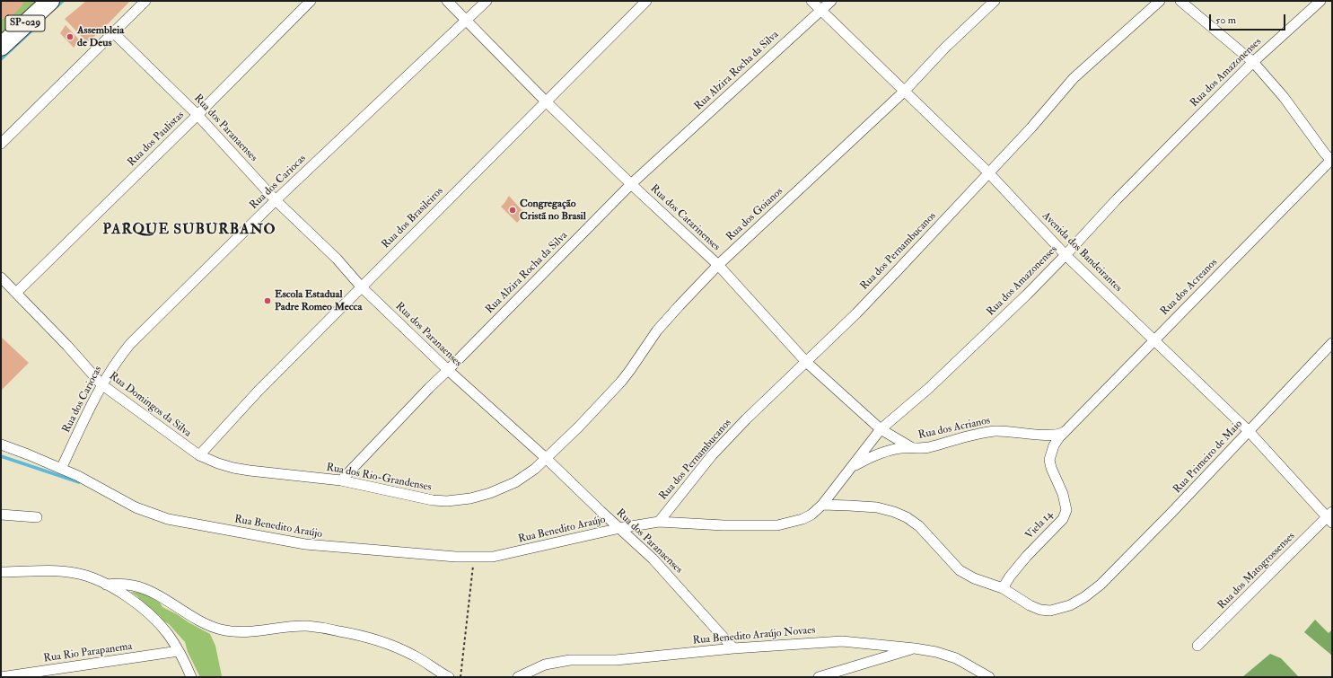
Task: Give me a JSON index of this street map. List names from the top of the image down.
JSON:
{
  "streets": {
    "highway": ["SP-029"],
    "street": [
      "Rua Alzira Rocha da Silva",
      "Rua dos Amazonenses",
      "Rua dos Paranaenses",
      "Rua dos Paulistas",
      "Rua dos Cariocas",
      "Rua dos Goianos",
      "Rua dos Brasileiros",
      "Rua dos Catarinenses",
      "Rua dos Pernambucanos",
      "Avenida dos Bandeirantes",
      "Rua dos Acreanos",
      "Rua Domingos da Silva",
      "Rua dos Acrianos",
      "Rua Primeiro de Maio",
      "Rua dos Rio-Grandenses",
      "Viela 14",
      "Rua Benedito Araújo",
      "Rua dos Matogrossenses",
      "Rua Benedito Araújo Novaes",
      "Rua Rio Parapanema"
    ]
  },
  "crossings": [
    ["Rua Alzira Rocha da Silva", "Rua dos Paranaenses"],
    ["Rua Alzira Rocha da Silva", "Rua dos Catarinenses"],
    ["Rua Alzira Rocha da Silva", "Avenida dos Bandeirantes"],
    ["Rua Alzira Rocha da Silva", "Rua dos Rio-Grandenses"],
    ["Rua dos Amazonenses", "Rua dos Catarinenses"],
    ["Rua dos Amazonenses", "Avenida dos Bandeirantes"],
    ["Rua dos Amazonenses", "Rua dos Acrianos"],
    ["Rua dos Amazonenses", "Rua Benedito Araújo"],
    ["Rua dos Paranaenses", "Rua dos Paulistas"],
    ["Rua dos Paranaenses", "Rua dos Cariocas"],
    ["Rua dos Paranaenses", "Rua dos Goianos"],
    ["Rua dos Paranaenses", "Rua dos Brasileiros"],
    ["Rua dos Paranaenses", "Rua dos Rio-Grandenses"],
    ["Rua dos Paranaenses", "Rua Benedito Araújo"],
    ["Rua dos Paranaenses", "Rua Benedito Araújo Novaes"],
    ["Rua dos Paulistas", "Rua Domingos da Silva"],
    ["Rua dos Cariocas", "Rua dos Catarinenses"],
    ["Rua dos Cariocas", "Rua Domingos da Silva"],
    ["Rua dos Cariocas", "Rua Benedito Araújo"],
    ["Rua dos Goianos", "Rua dos Catarinenses"],
    ["Rua dos Goianos", "Avenida dos Bandeirantes"],
    ["Rua dos Goianos", "Rua dos Rio-Grandenses"],
    ["Rua dos Brasileiros", "Rua dos Catarinenses"],
    ["Rua dos Brasileiros", "Rua Domingos da Silva"],
    ["Rua dos Brasileiros", "Rua dos Rio-Grandenses"],
    ["Rua dos Catarinenses", "Rua dos Pernambucanos"],
    ["Rua dos Catarinenses", "Rua dos Acrianos"],
    ["Rua dos Pernambucanos", "Avenida dos Bandeirantes"],
    ["Rua dos Pernambucanos", "Rua Benedito Araújo"],
    ["Avenida dos Bandeirantes", "Rua dos Acreanos"],
    ["Avenida dos Bandeirantes", "Rua Primeiro de Maio"],
    ["Avenida dos Bandeirantes", "Rua dos Matogrossenses"],
    ["Rua dos Acreanos", "Rua dos Acrianos"],
    ["Rua dos Acreanos", "Viela 14"],
    ["Rua Domingos da Silva", "Rua dos Rio-Grandenses"],
    ["Rua dos Acrianos", "Viela 14"],
    ["Rua Primeiro de Maio", "Viela 14"]
  ],
  "districts": ["PARQUE SUBURBANO"],
  "places": ["Assembleia de Deus", "Congregação Cristã no Brasil", "Escola Estadual Padre Romeo Mecca"],
  "scale_bar": "50 m"
}
